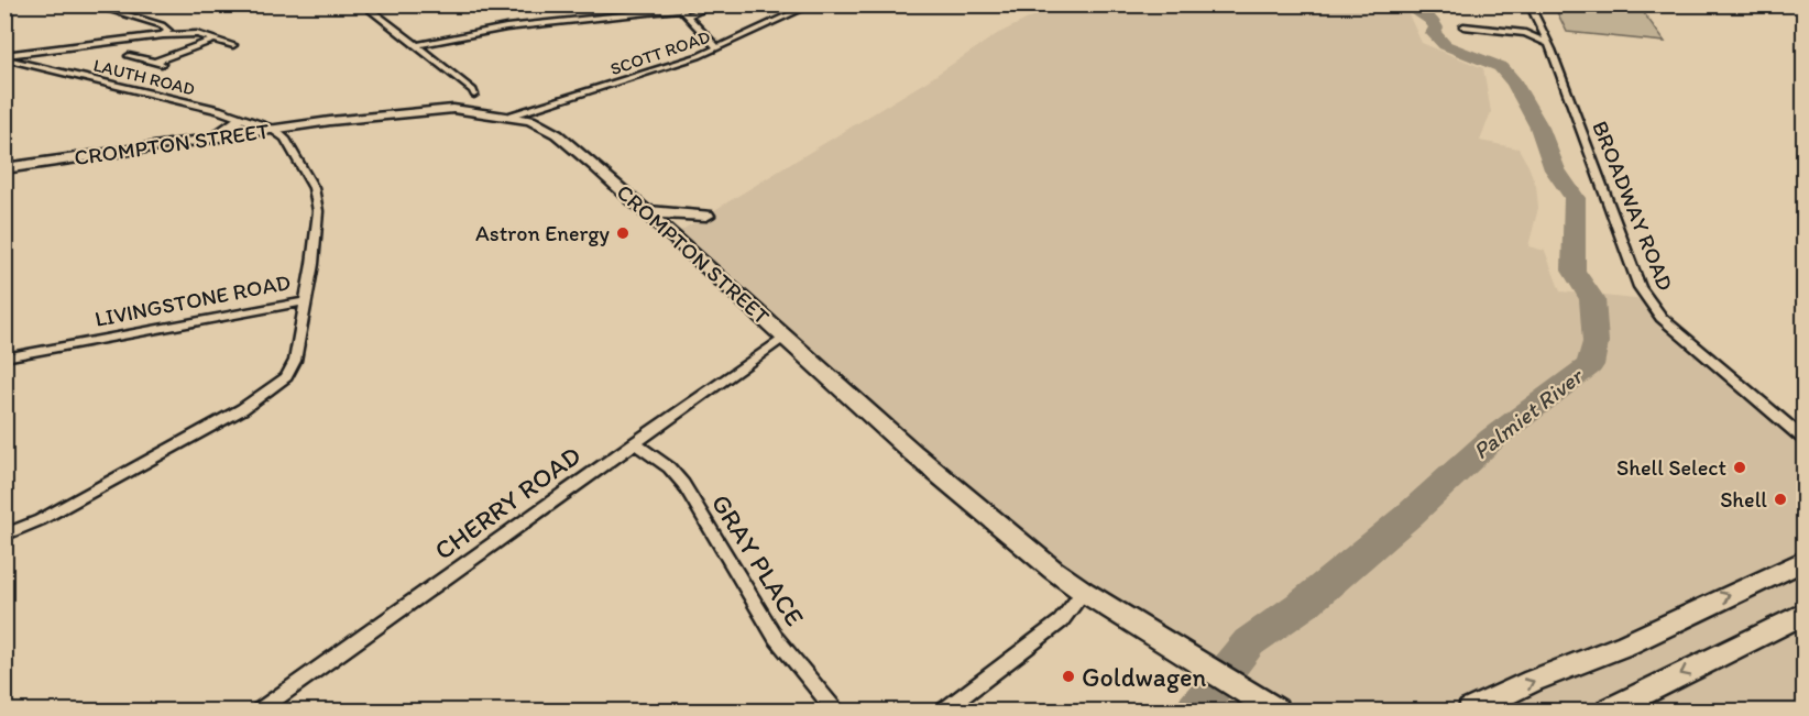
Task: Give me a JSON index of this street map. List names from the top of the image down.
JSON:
{
  "streets": {
    "street": [
      "SCOTT ROAD",
      "LAUTH ROAD",
      "CROMPTON STREET",
      "BROADWAY ROAD",
      "LIVINGSTONE ROAD",
      "CHERRY ROAD",
      "GRAY PLACE"
    ]
  },
  "crossings": [
    ["SCOTT ROAD", "CROMPTON STREET"],
    ["LAUTH ROAD", "CROMPTON STREET"],
    ["CROMPTON STREET", "CHERRY ROAD"],
    ["CHERRY ROAD", "GRAY PLACE"]
  ],
  "water": ["Palmiet River"],
  "places": [
    "Astron Energy",
    "Shell Select",
    "Shell",
    "Goldwagen"
  ]
}
